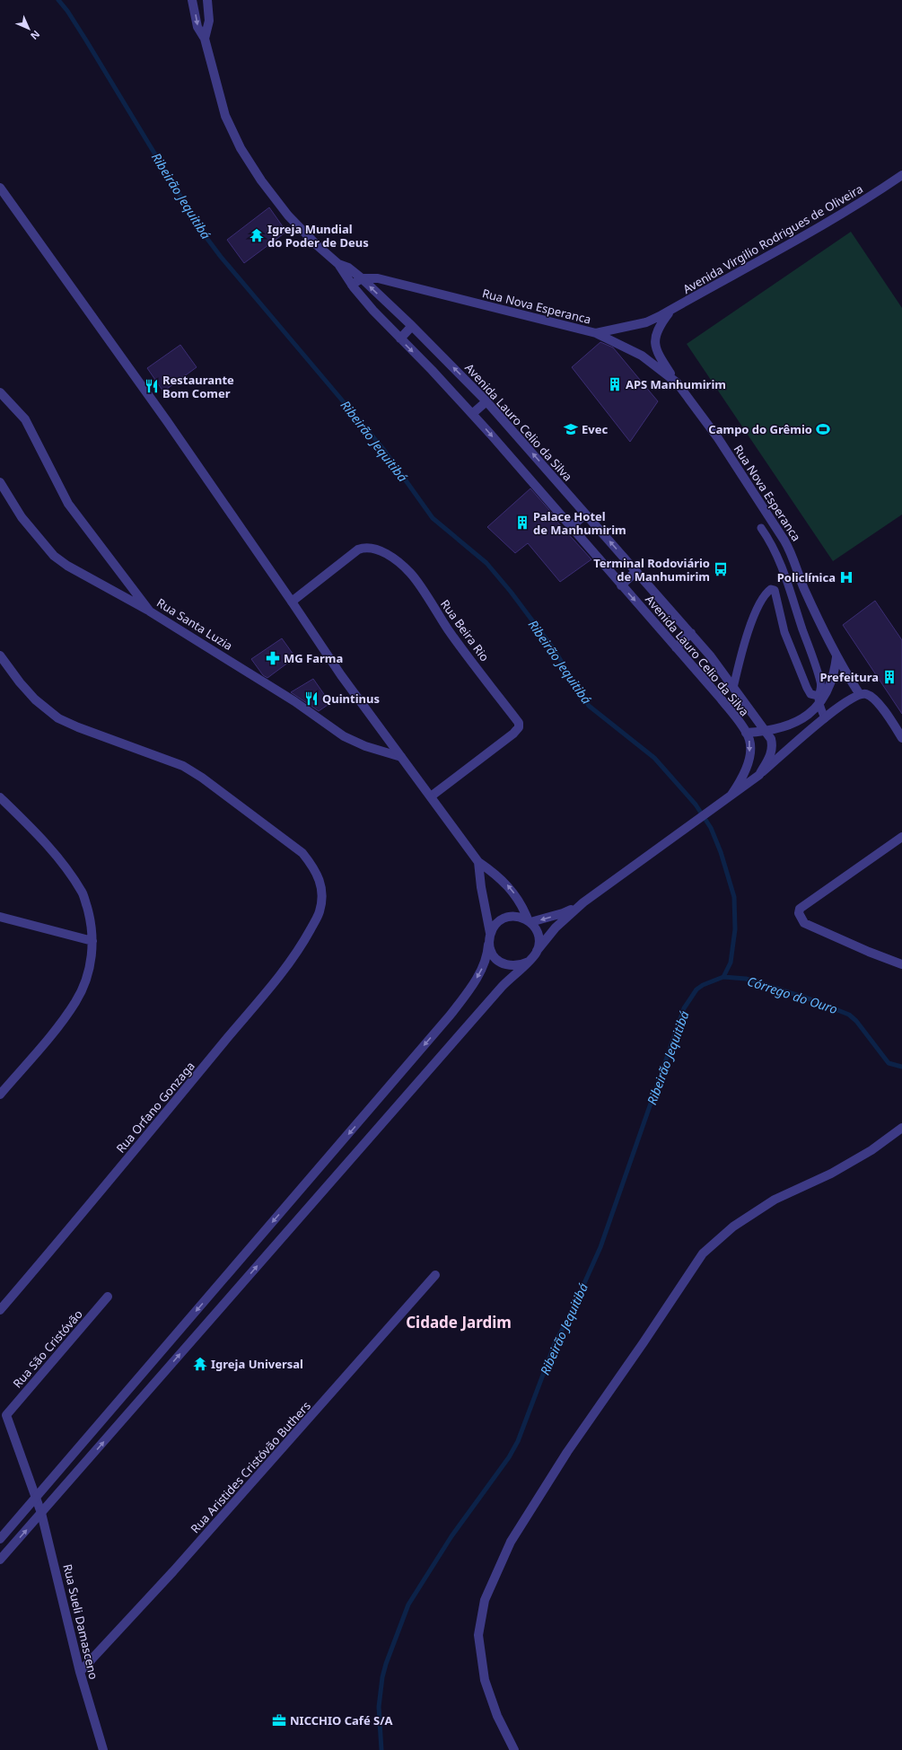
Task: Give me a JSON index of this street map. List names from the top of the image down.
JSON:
{
  "streets": {
    "street": [
      "Avenida Virgilio Rodrigues de Oliveira",
      "Rua Nova Esperanca",
      "Avenida Lauro Celio da Silva",
      "Rua Santa Luzia",
      "Rua Beira Rio",
      "Rua Orfano Gonzaga",
      "Rua São Cristóvão",
      "Rua Aristides Cristóvão Buthers",
      "Rua Sueli Damasceno"
    ]
  },
  "crossings": [
    ["Avenida Virgilio Rodrigues de Oliveira", "Rua Nova Esperanca"],
    ["Rua Nova Esperanca", "Avenida Lauro Celio da Silva"],
    ["Rua São Cristóvão", "Rua Sueli Damasceno"],
    ["Rua Aristides Cristóvão Buthers", "Rua Sueli Damasceno"]
  ],
  "districts": ["Cidade Jardim"],
  "water": ["Ribeirão Jequitibá", "Córrego do Ouro"],
  "places": {
    "temple": ["Igreja Mundial do Poder de Deus", "Igreja Universal"],
    "building": ["APS Manhumirim", "Palace Hotel de Manhumirim", "Prefeitura"],
    "restaurant": ["Restaurante Bom Comer", "Quintinus"],
    "school or university": ["Evec"],
    "sports": ["Campo do Grêmio"],
    "bus stop": ["Terminal Rodoviário de Manhumirim"],
    "hospital": ["Policlínica"],
    "pharmacy": ["MG Farma"],
    "office": ["NICCHIO Café S/A"]
  },
  "north": "bottom right"
}
